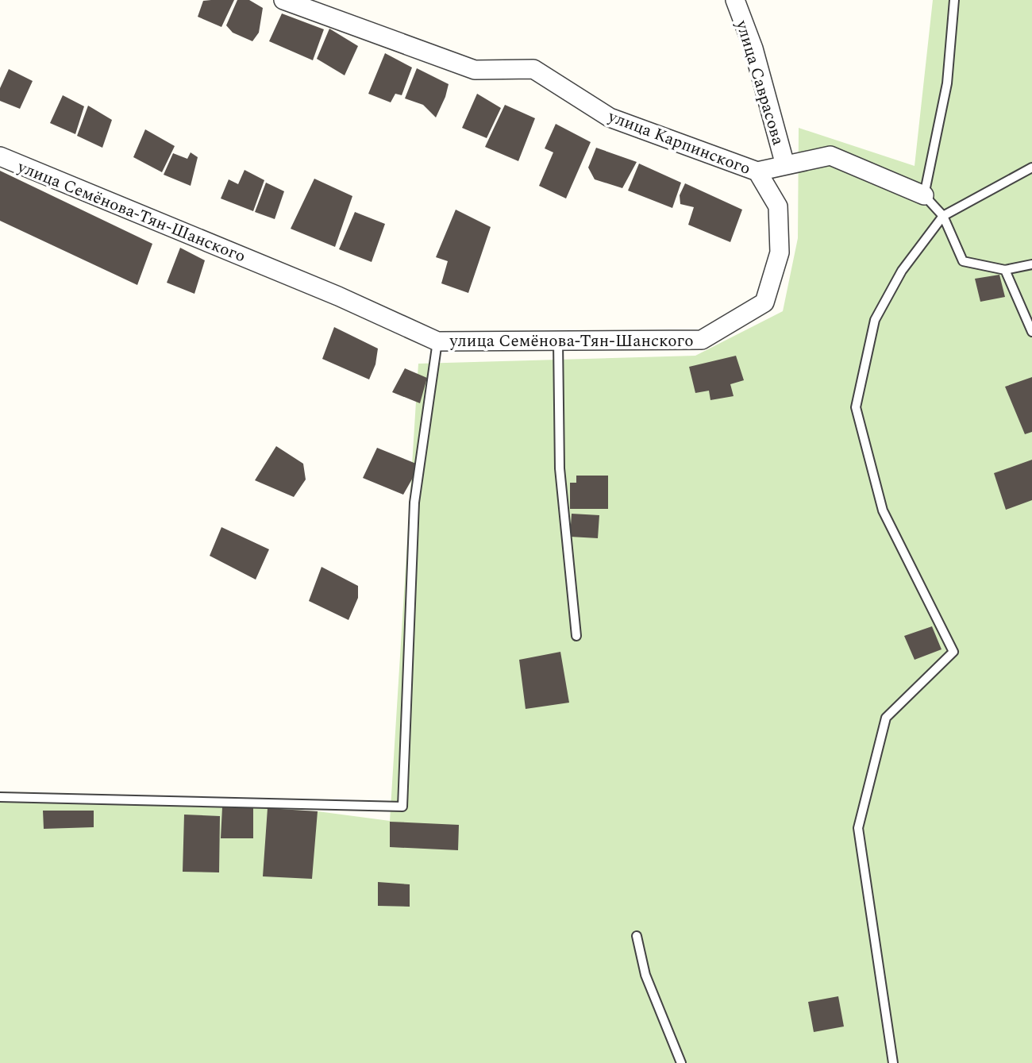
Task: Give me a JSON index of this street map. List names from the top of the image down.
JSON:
{
  "streets": {
    "street": ["улица Саврасова", "улица Карпинского", "улица Семёнова-Тян-Шанского"]
  },
  "crossings": [
    ["улица Саврасова", "улица Карпинского"],
    ["улица Карпинского", "улица Семёнова-Тян-Шанского"]
  ]
}
